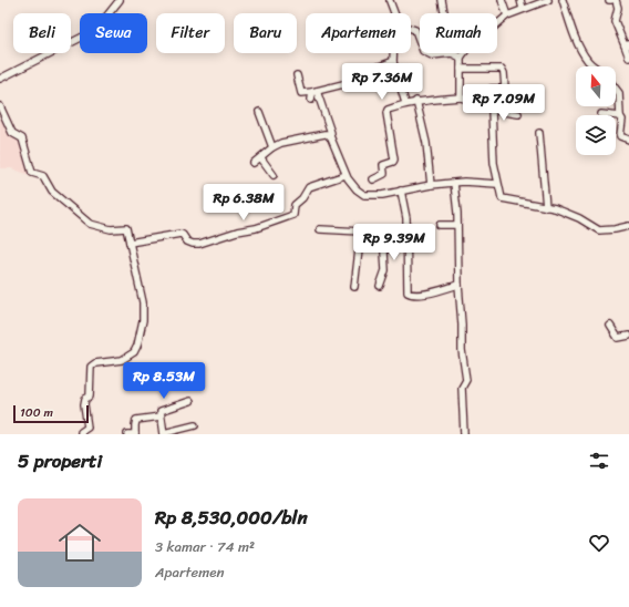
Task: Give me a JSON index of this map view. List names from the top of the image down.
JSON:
{
  "scale_bar": "100 m",
  "north": "top",
  "page": {
    "chip": [
      "Beli",
      "Sewa",
      "Filter",
      "Baru",
      "Apartemen",
      "Rumah"
    ],
    "price": [
      "Rp 7.36M",
      "Rp 7.09M",
      "Rp 6.38M",
      "Rp 9.39M",
      "Rp 8.53M"
    ],
    "scale": "100 m",
    "heading": "5 properti",
    "list": [
      {
        "name": "Rp 8,530,000/bln",
        "note": "3 kamar · 74 m² · Apartemen"
      }
    ]
  }
}
